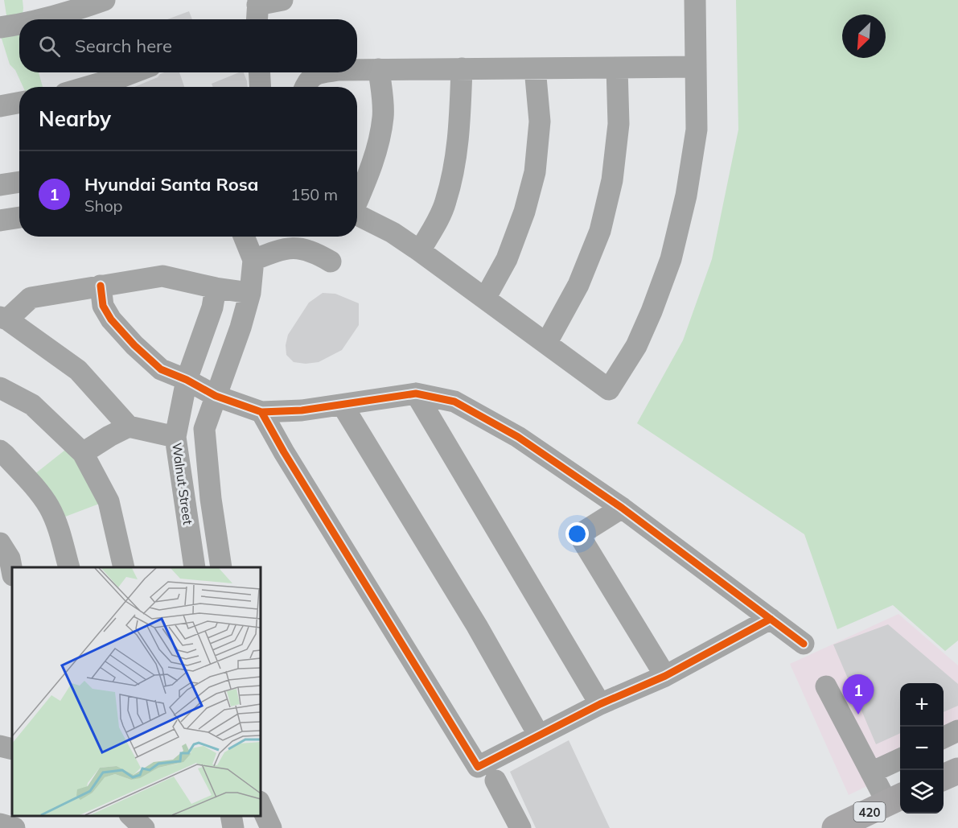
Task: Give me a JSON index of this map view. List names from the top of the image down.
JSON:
{
  "streets": {
    "main road": ["420"],
    "street": ["Walnut Street"]
  },
  "north": "bottom left",
  "page": {
    "search": "Search here",
    "heading": "Nearby",
    "list": [
      {
        "mark": "1",
        "name": "Hyundai Santa Rosa",
        "note": "Shop",
        "value": "150 m"
      }
    ],
    "pins": "1",
    "map_buttons": ["+", "−"]
  }
}
